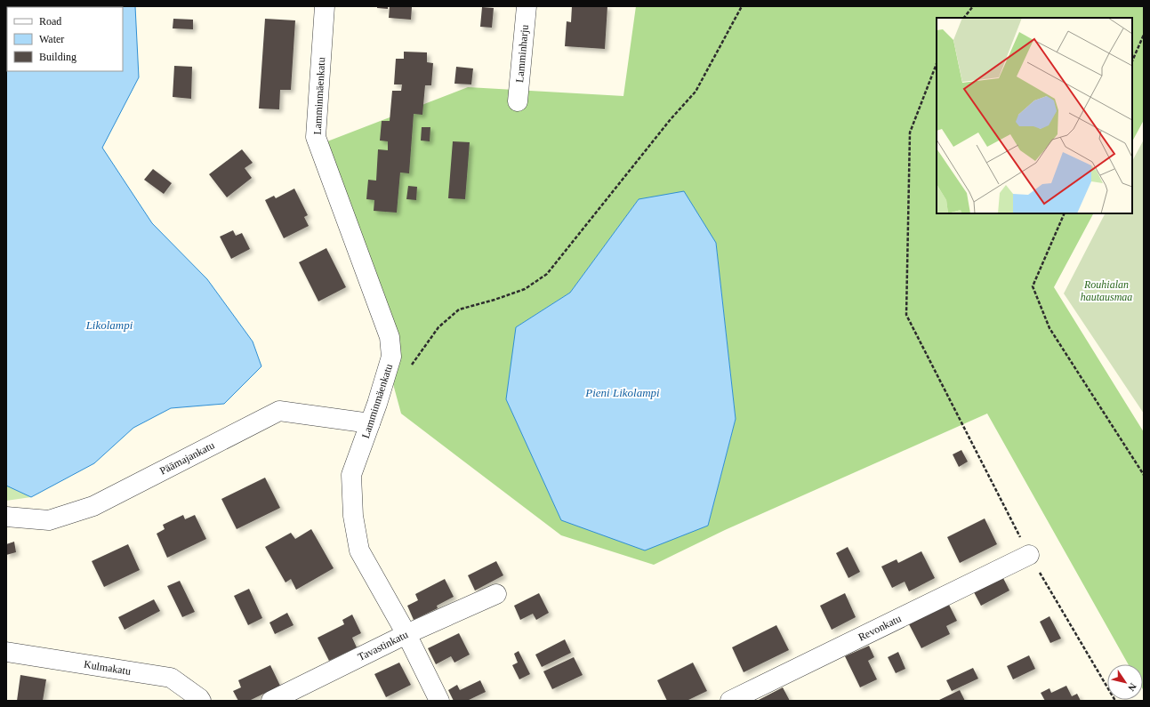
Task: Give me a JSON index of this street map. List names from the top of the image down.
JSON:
{
  "streets": {
    "street": [
      "Lamminharju",
      "Lamminmäenkatu",
      "Päämajankatu",
      "Revonkatu",
      "Tavastinkatu",
      "Kulmakatu"
    ]
  },
  "crossings": [
    ["Lamminmäenkatu", "Päämajankatu"],
    ["Lamminmäenkatu", "Tavastinkatu"]
  ],
  "water": ["Likolampi", "Pieni Likolampi"],
  "parks": ["Rouhialan hautausmaa"],
  "legend": ["Road", "Water", "Building"],
  "north": "bottom right"
}
